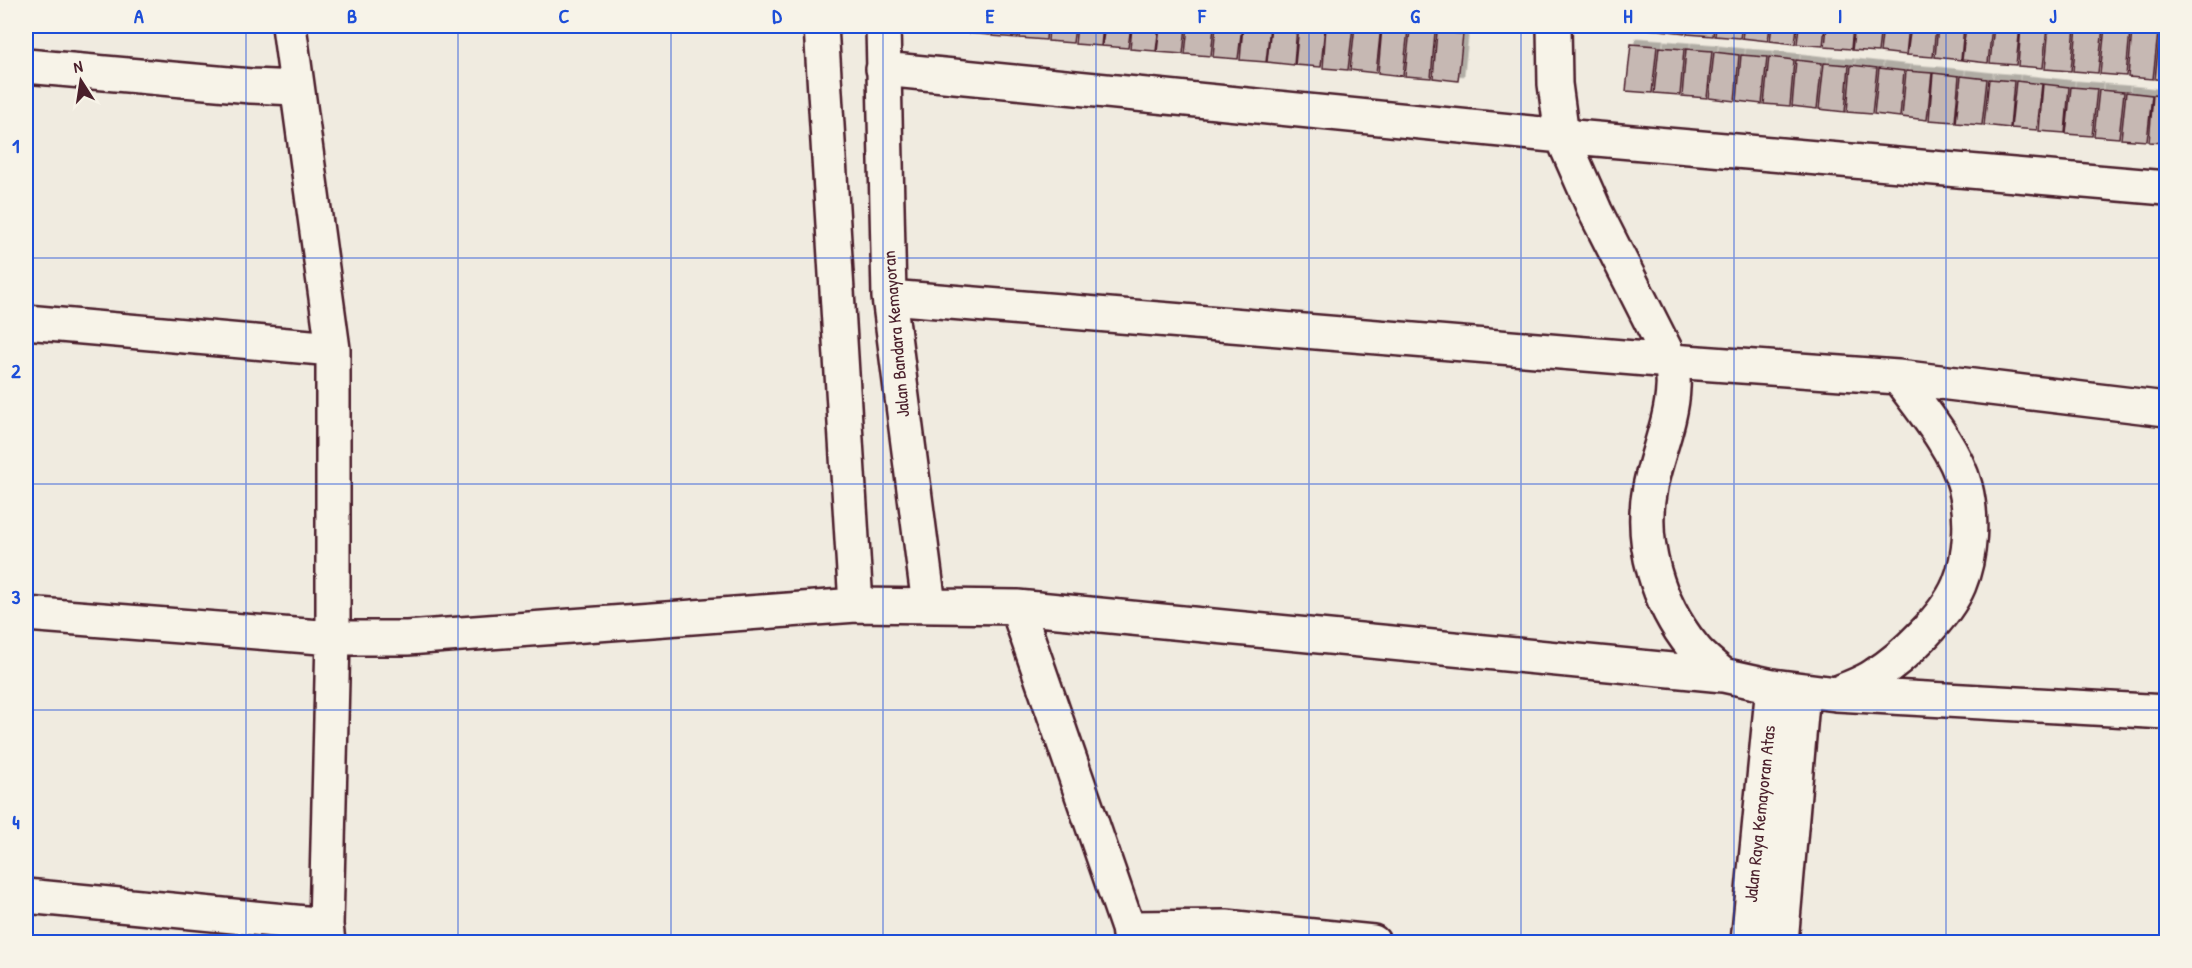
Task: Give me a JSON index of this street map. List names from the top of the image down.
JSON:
{
  "streets": {
    "street": ["Jalan Bandara Kemayoran", "Jalan Raya Kemayoran Atas"]
  },
  "north": "top",
  "grid": {
    "columns": [
      "A",
      "B",
      "C",
      "D",
      "E",
      "F",
      "G",
      "H",
      "I",
      "J"
    ],
    "rows": [
      "1",
      "2",
      "3",
      "4"
    ]
  }
}
